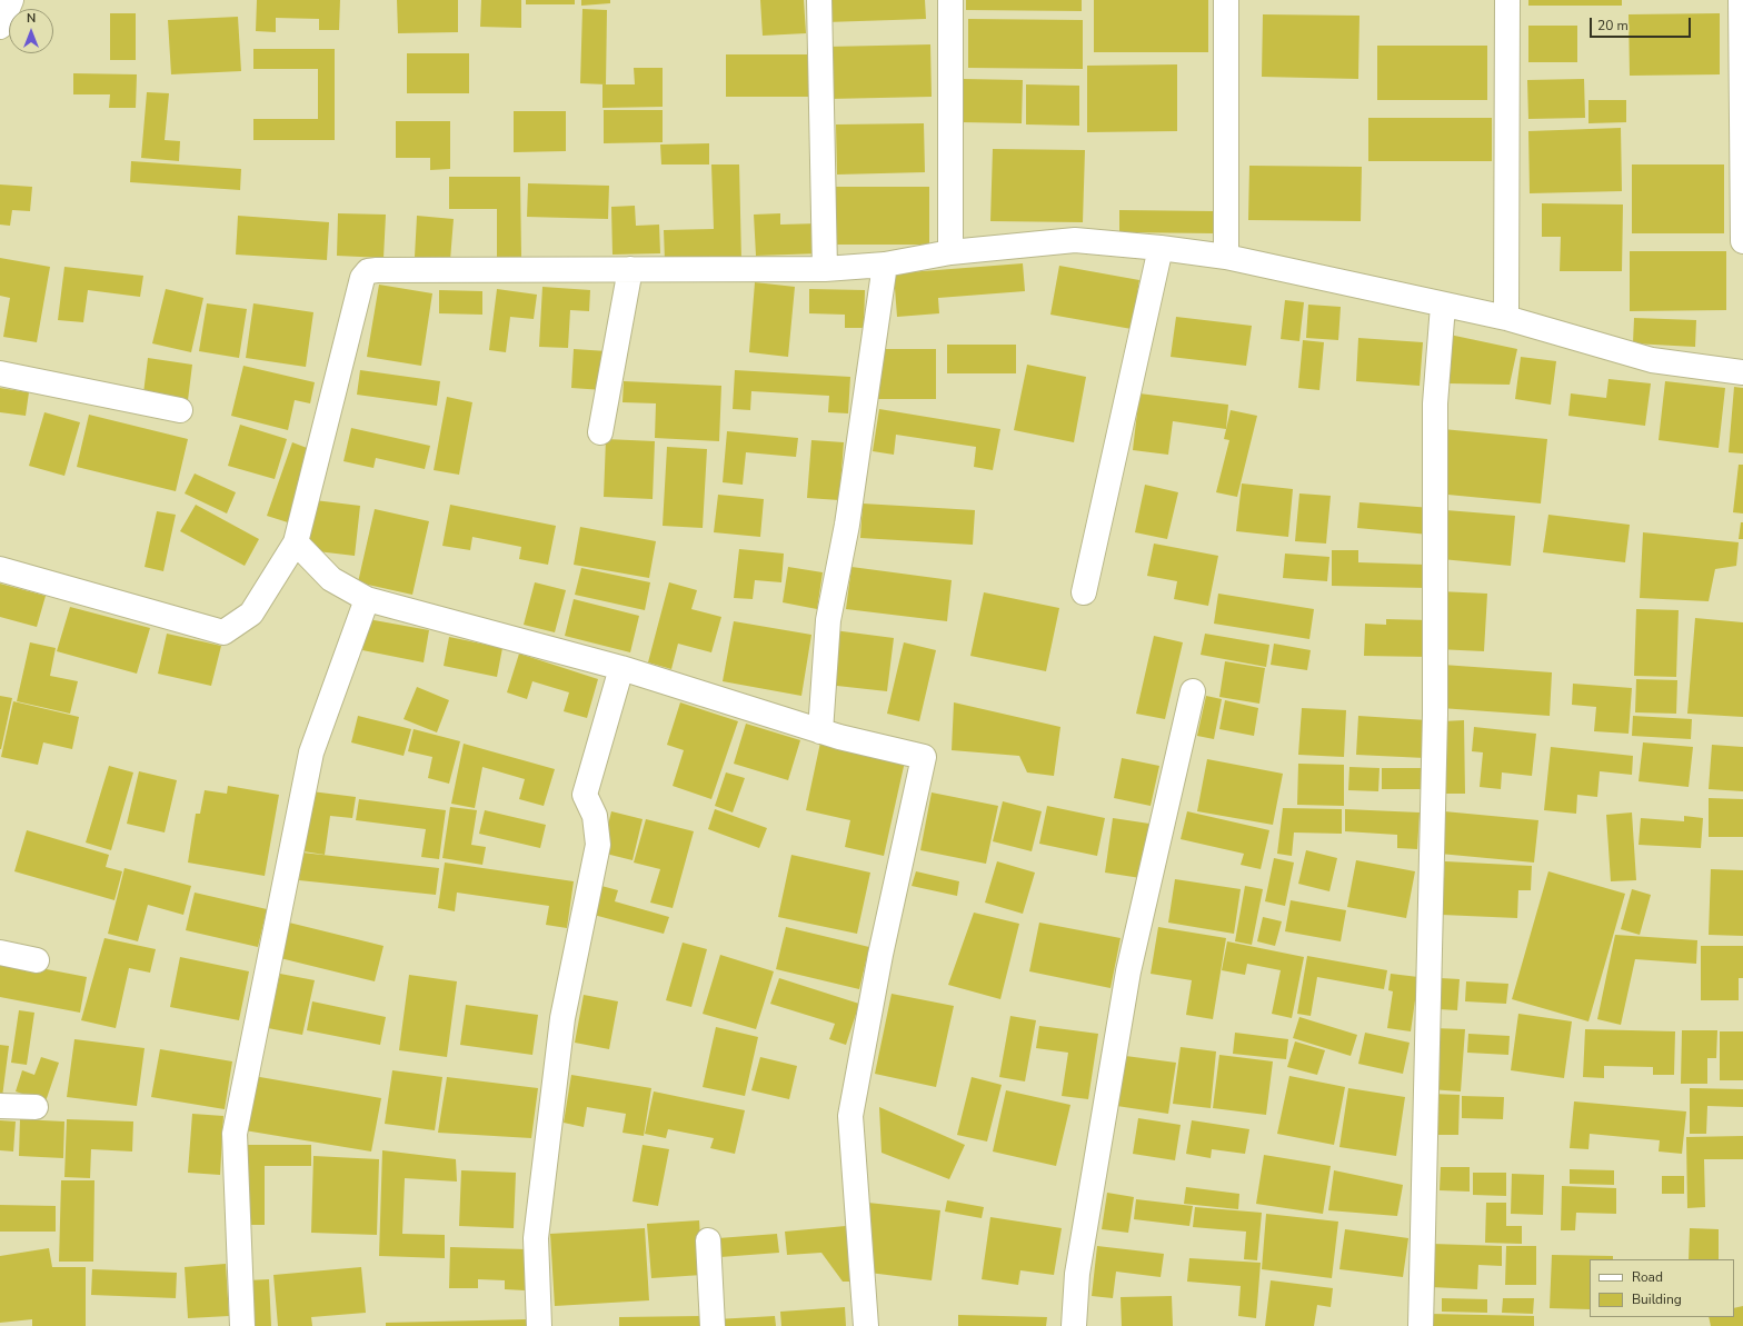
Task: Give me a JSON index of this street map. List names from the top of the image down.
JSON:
{
  "legend": ["Road", "Building"],
  "scale_bar": "20 m",
  "north": "top"
}
